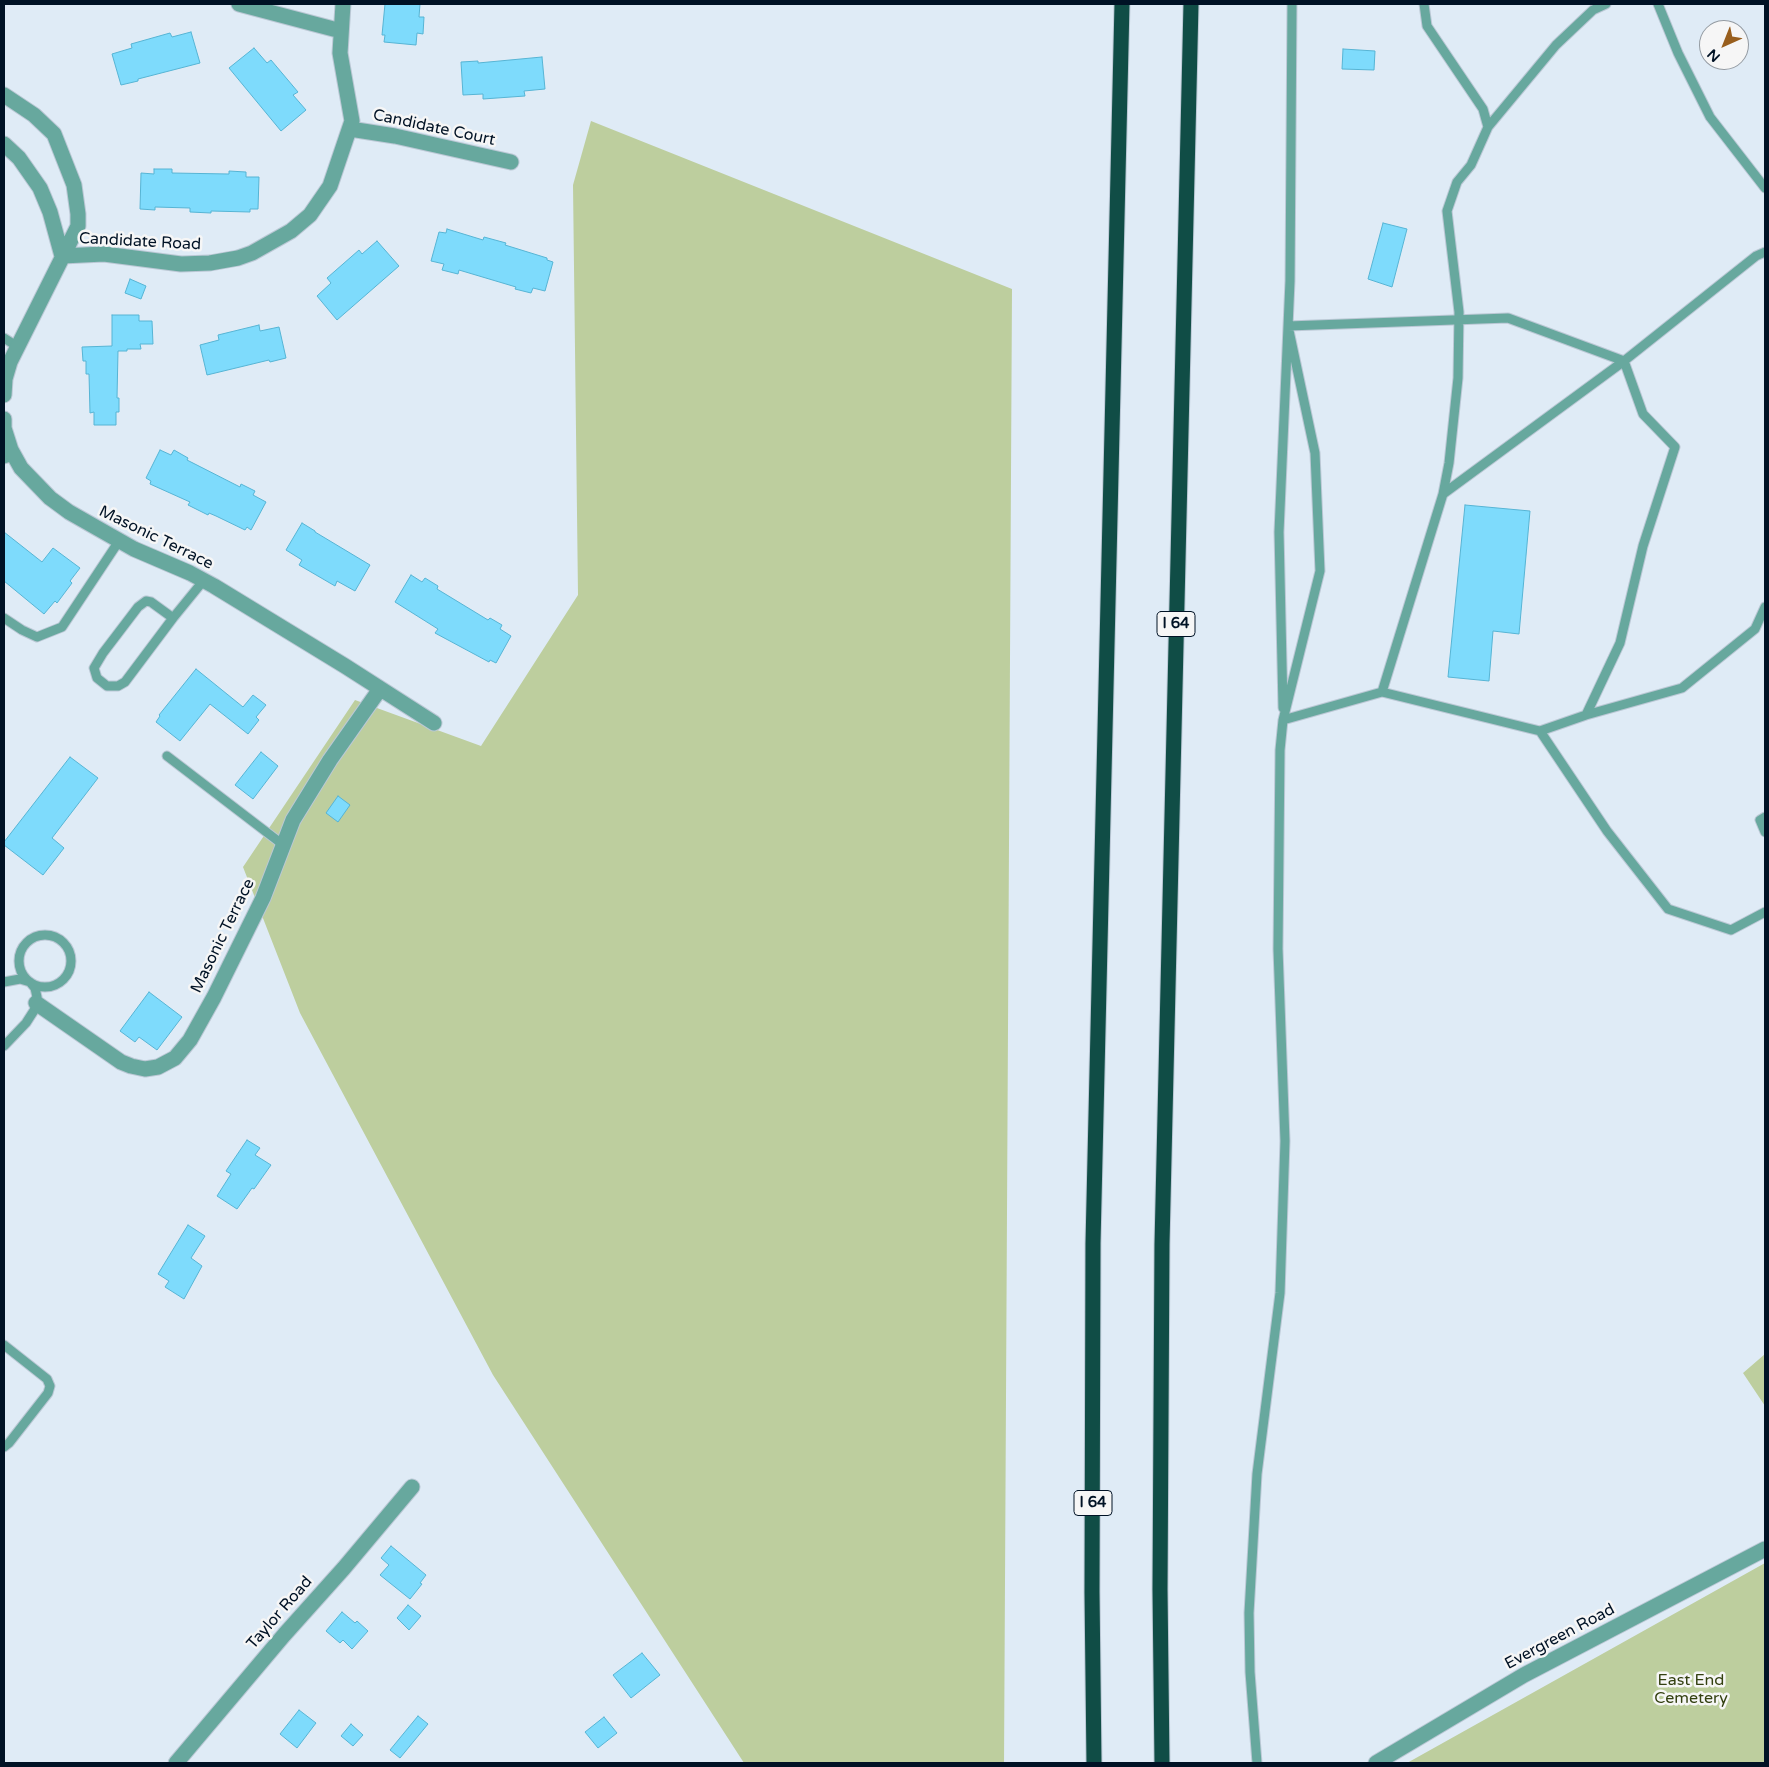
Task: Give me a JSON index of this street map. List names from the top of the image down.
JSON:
{
  "streets": {
    "highway": ["I 64"],
    "street": [
      "Candidate Court",
      "Candidate Road",
      "Masonic Terrace",
      "Taylor Road",
      "Evergreen Road"
    ]
  },
  "crossings": [
    ["Candidate Court", "Candidate Road"]
  ],
  "parks": ["East End Cemetery"],
  "north": "bottom left"
}
